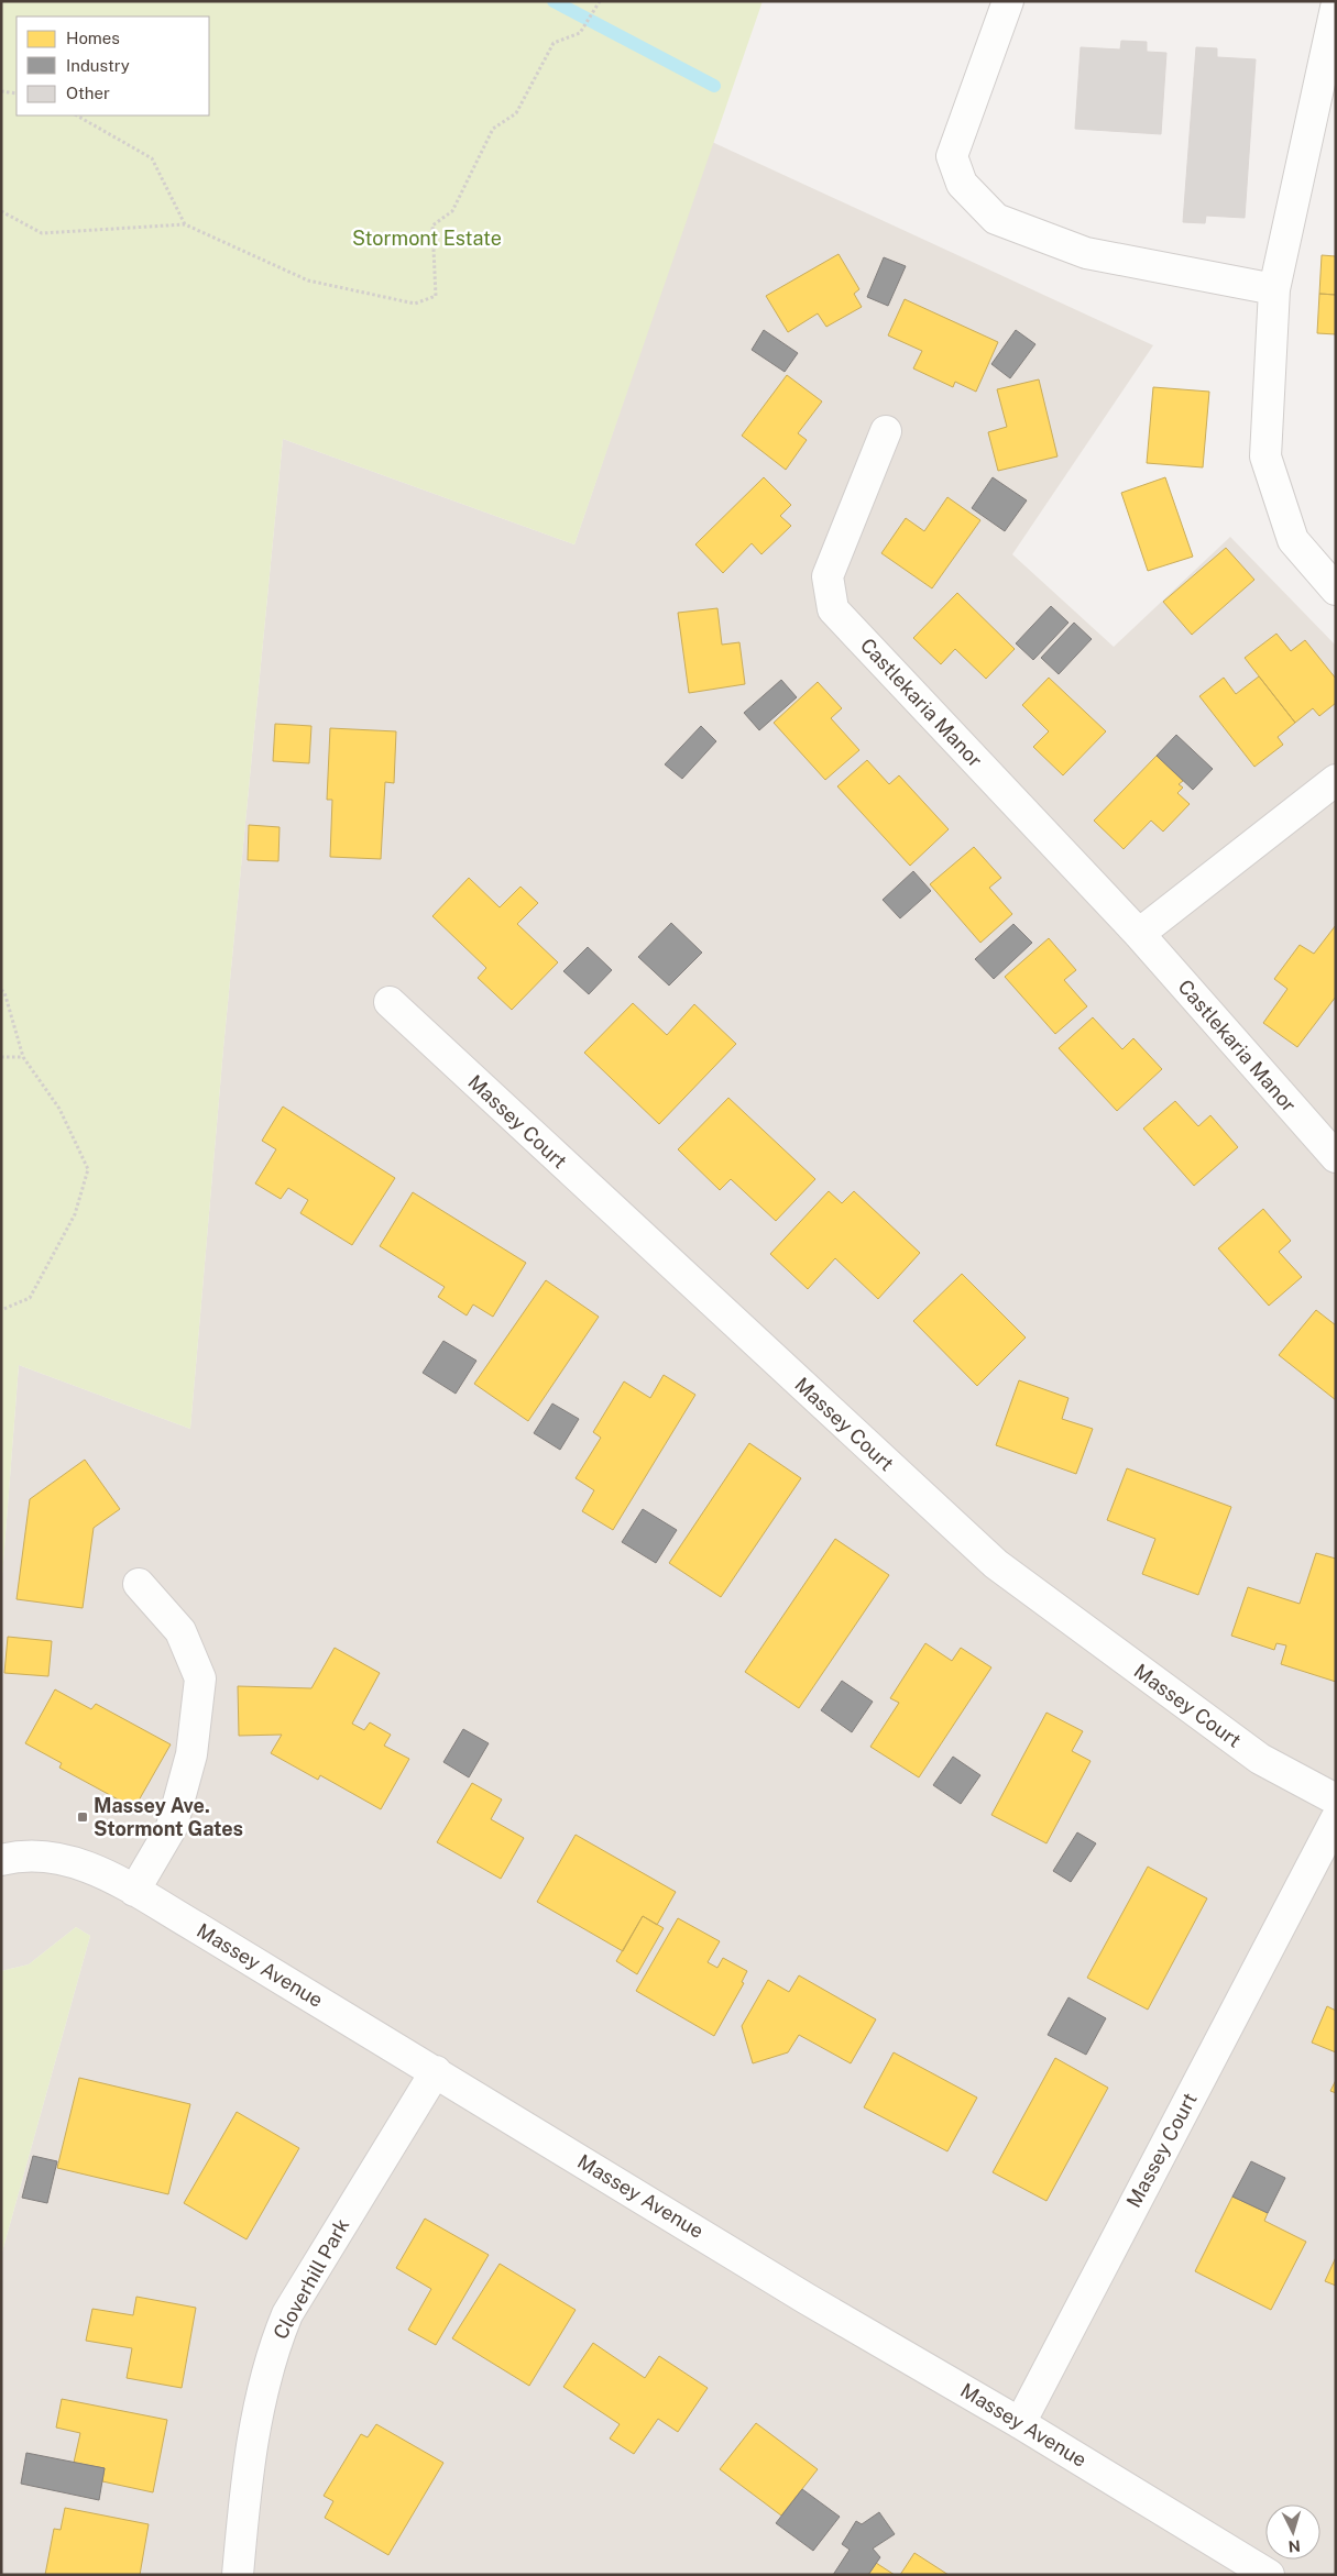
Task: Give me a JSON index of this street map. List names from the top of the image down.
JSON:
{
  "streets": {
    "street": [
      "Castlekaria Manor",
      "Massey Court",
      "Massey Avenue",
      "Cloverhill Park"
    ]
  },
  "crossings": [
    ["Massey Court", "Massey Avenue"],
    ["Massey Avenue", "Cloverhill Park"]
  ],
  "parks": ["Stormont Estate"],
  "places": {
    "transit": ["Massey Ave. Stormont Gates"]
  },
  "legend": ["Homes", "Industry", "Other"],
  "north": "bottom"
}
